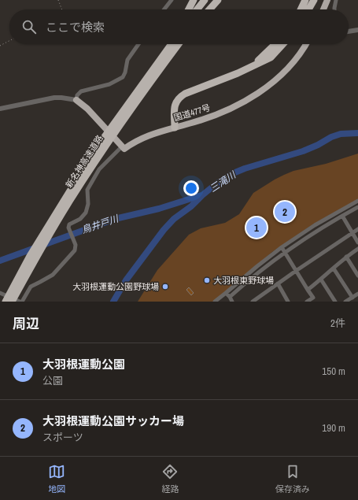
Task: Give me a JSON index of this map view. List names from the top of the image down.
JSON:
{
  "streets": {
    "highway": ["国道477号", "新名神高速道路"]
  },
  "water": ["三滝川", "鳥井戸川"],
  "places": ["大羽根東野球場", "大羽根運動公園野球場"],
  "page": {
    "search": "ここで検索",
    "pins": ["2", "1"],
    "heading": ["周辺", "2件"],
    "list": [
      {
        "mark": "1",
        "name": "大羽根運動公園",
        "note": "公園",
        "value": "150 m"
      },
      {
        "mark": "2",
        "name": "大羽根運動公園サッカー場",
        "note": "スポーツ",
        "value": "190 m"
      }
    ],
    "nav": ["地図", "経路", "保存済み"]
  }
}
